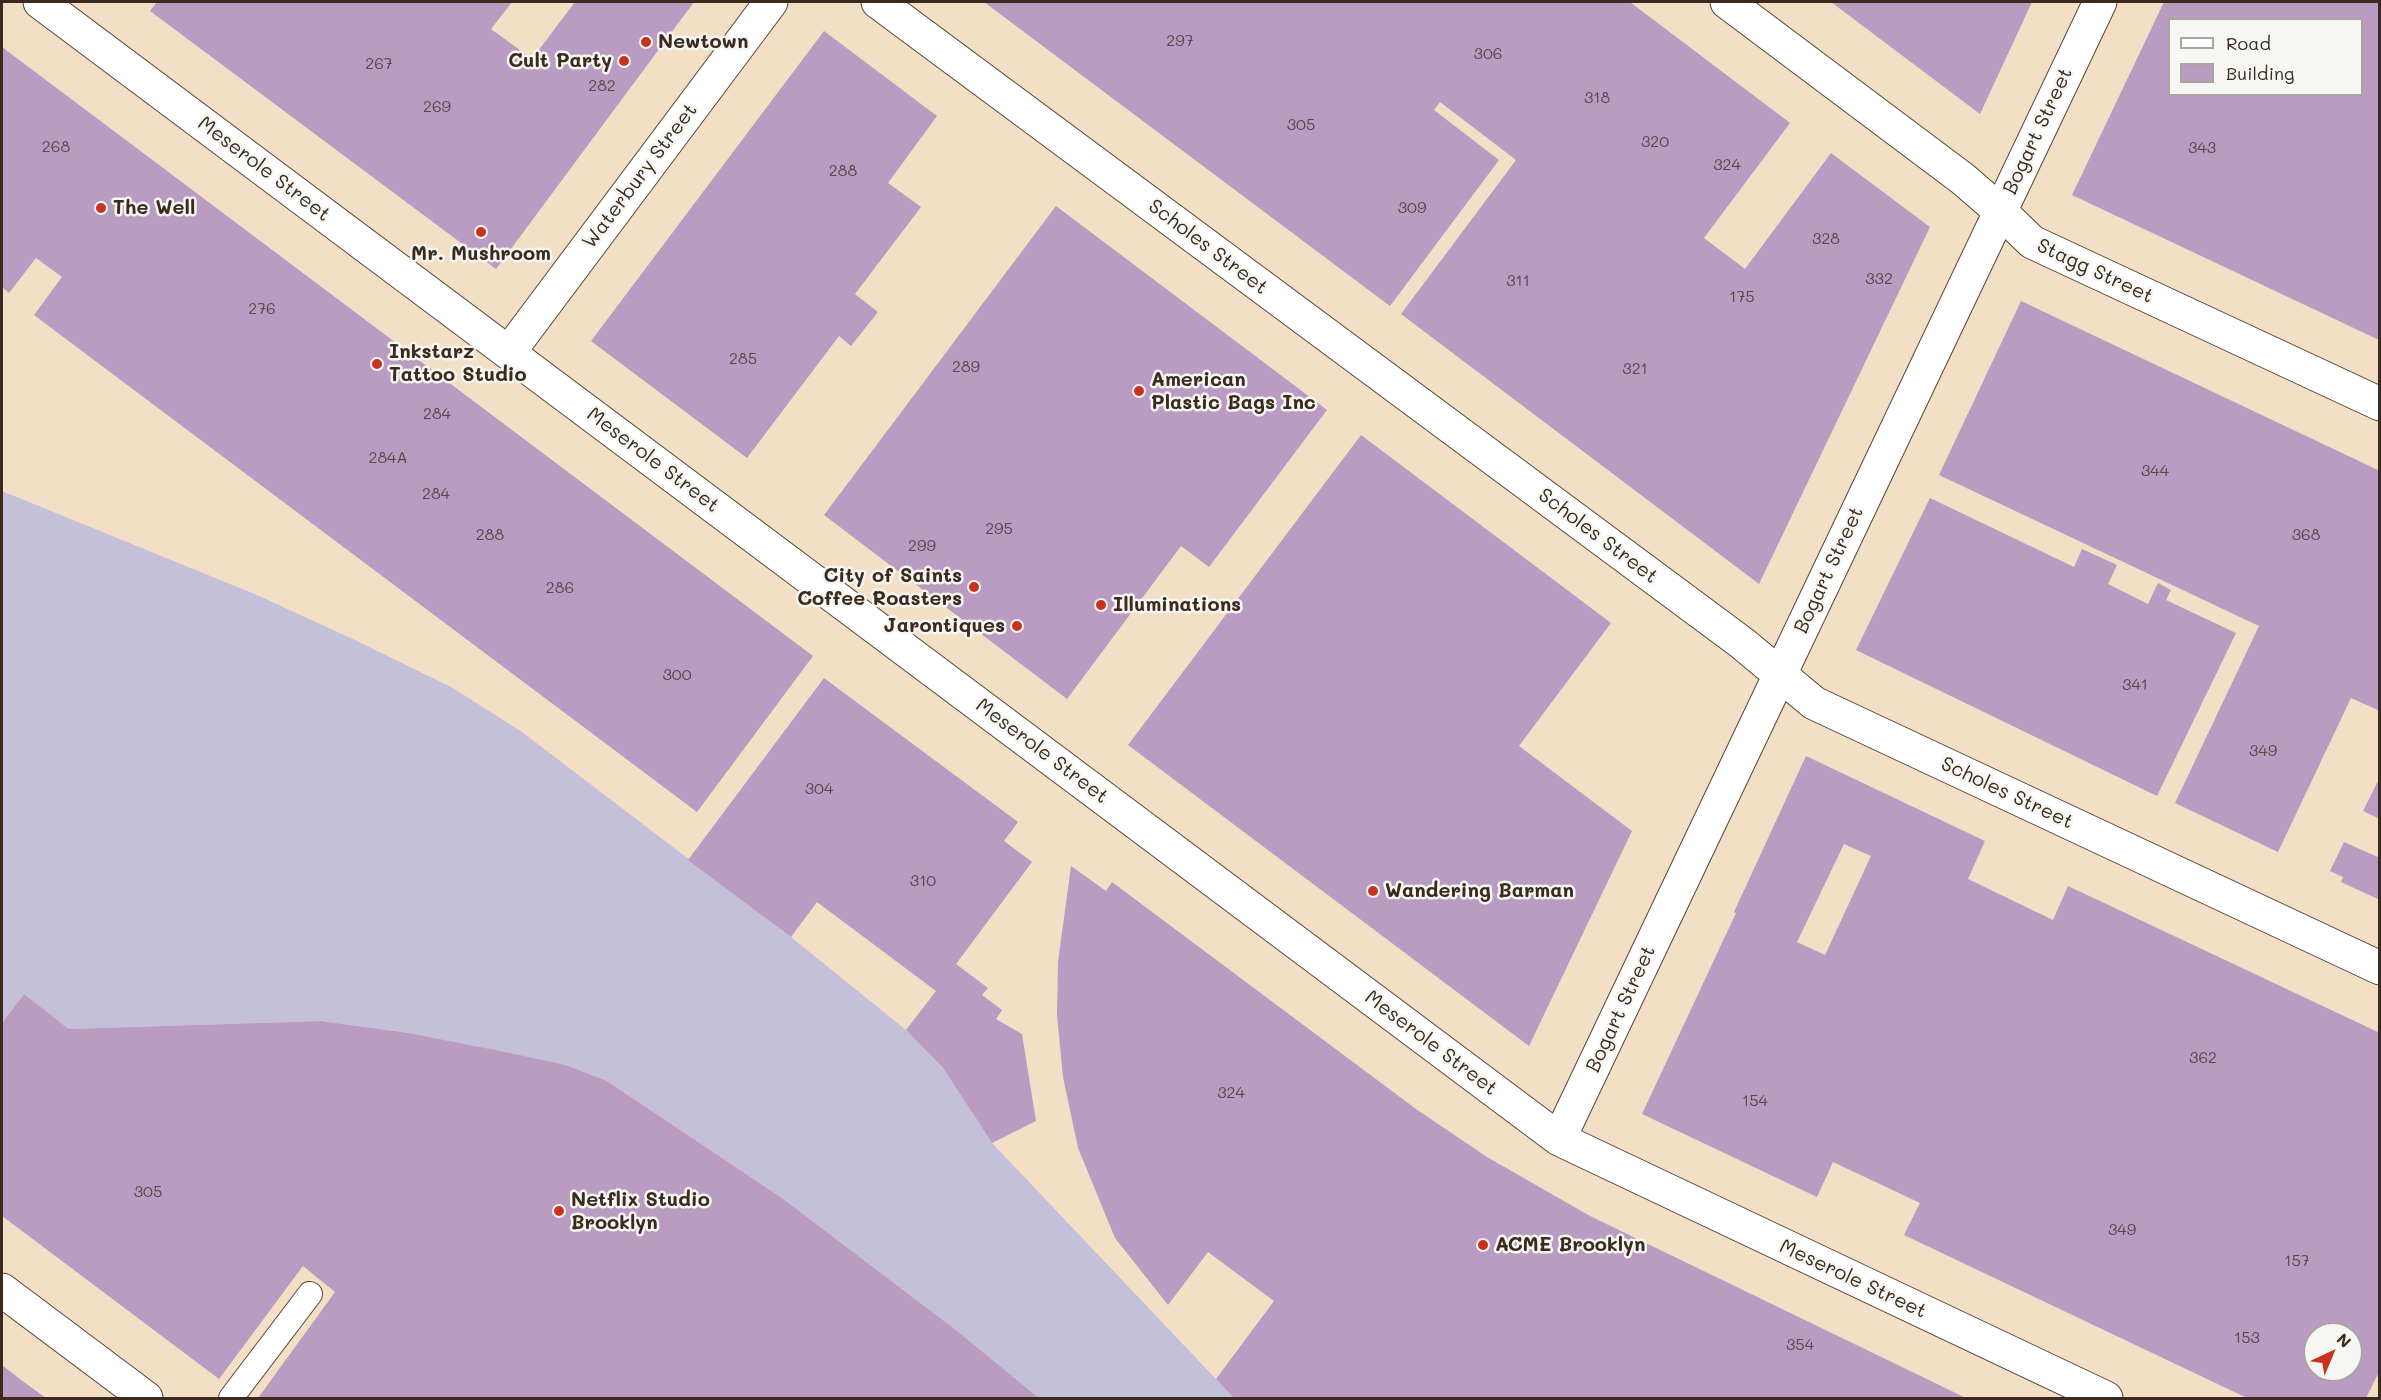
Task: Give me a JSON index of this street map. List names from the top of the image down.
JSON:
{
  "streets": {
    "street": [
      "Bogart Street",
      "Meserole Street",
      "Waterbury Street",
      "Scholes Street",
      "Stagg Street"
    ]
  },
  "crossings": [
    ["Bogart Street", "Meserole Street"],
    ["Bogart Street", "Scholes Street"],
    ["Bogart Street", "Stagg Street"],
    ["Meserole Street", "Waterbury Street"]
  ],
  "places": [
    "Newtown",
    "Cult Party",
    "The Well",
    "Mr. Mushroom",
    "Inkstarz Tattoo Studio",
    "American Plastic Bags Inc",
    "City of Saints Coffee Roasters",
    "Illuminations",
    "Jarontiques",
    "Wandering Barman",
    "Netflix Studio Brooklyn",
    "ACME Brooklyn"
  ],
  "house_numbers": [
    "297",
    "306",
    "267",
    "282",
    "318",
    "269",
    "305",
    "320",
    "268",
    "343",
    "324",
    "288",
    "309",
    "328",
    "332",
    "311",
    "175",
    "276",
    "285",
    "289",
    "321",
    "284",
    "284A",
    "344",
    "284",
    "295",
    "288",
    "368",
    "299",
    "286",
    "300",
    "341",
    "349",
    "304",
    "310",
    "362",
    "324",
    "154",
    "305",
    "349",
    "157",
    "153",
    "354"
  ],
  "legend": ["Road", "Building"],
  "north": "top right"
}
